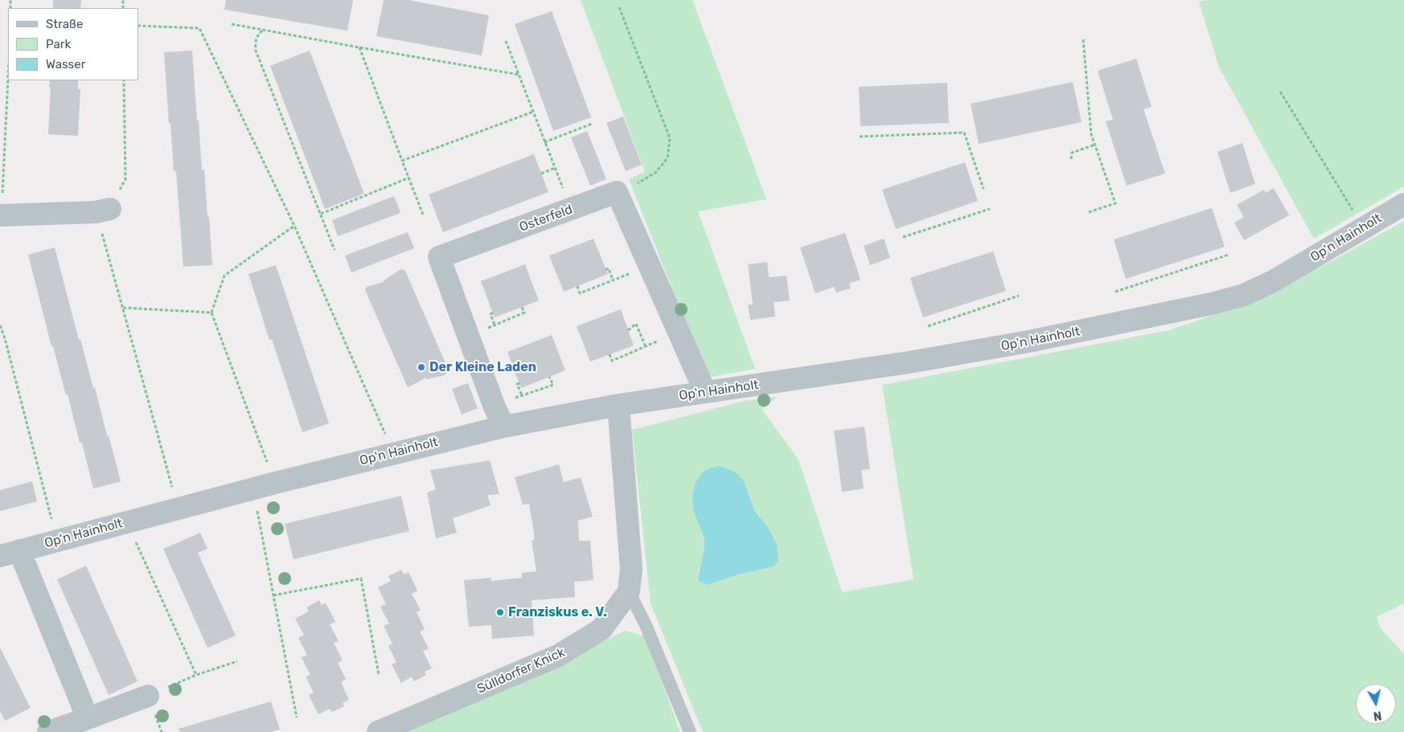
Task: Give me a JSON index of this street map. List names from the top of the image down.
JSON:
{
  "streets": {
    "street": ["Osterfeld", "Op'n Hainholt", "Sülldorfer Knick"]
  },
  "crossings": [
    ["Osterfeld", "Op'n Hainholt"],
    ["Op'n Hainholt", "Sülldorfer Knick"]
  ],
  "places": ["Der Kleine Laden", "Franziskus e. V."],
  "legend": ["Straße", "Park", "Wasser"],
  "north": "bottom"
}
